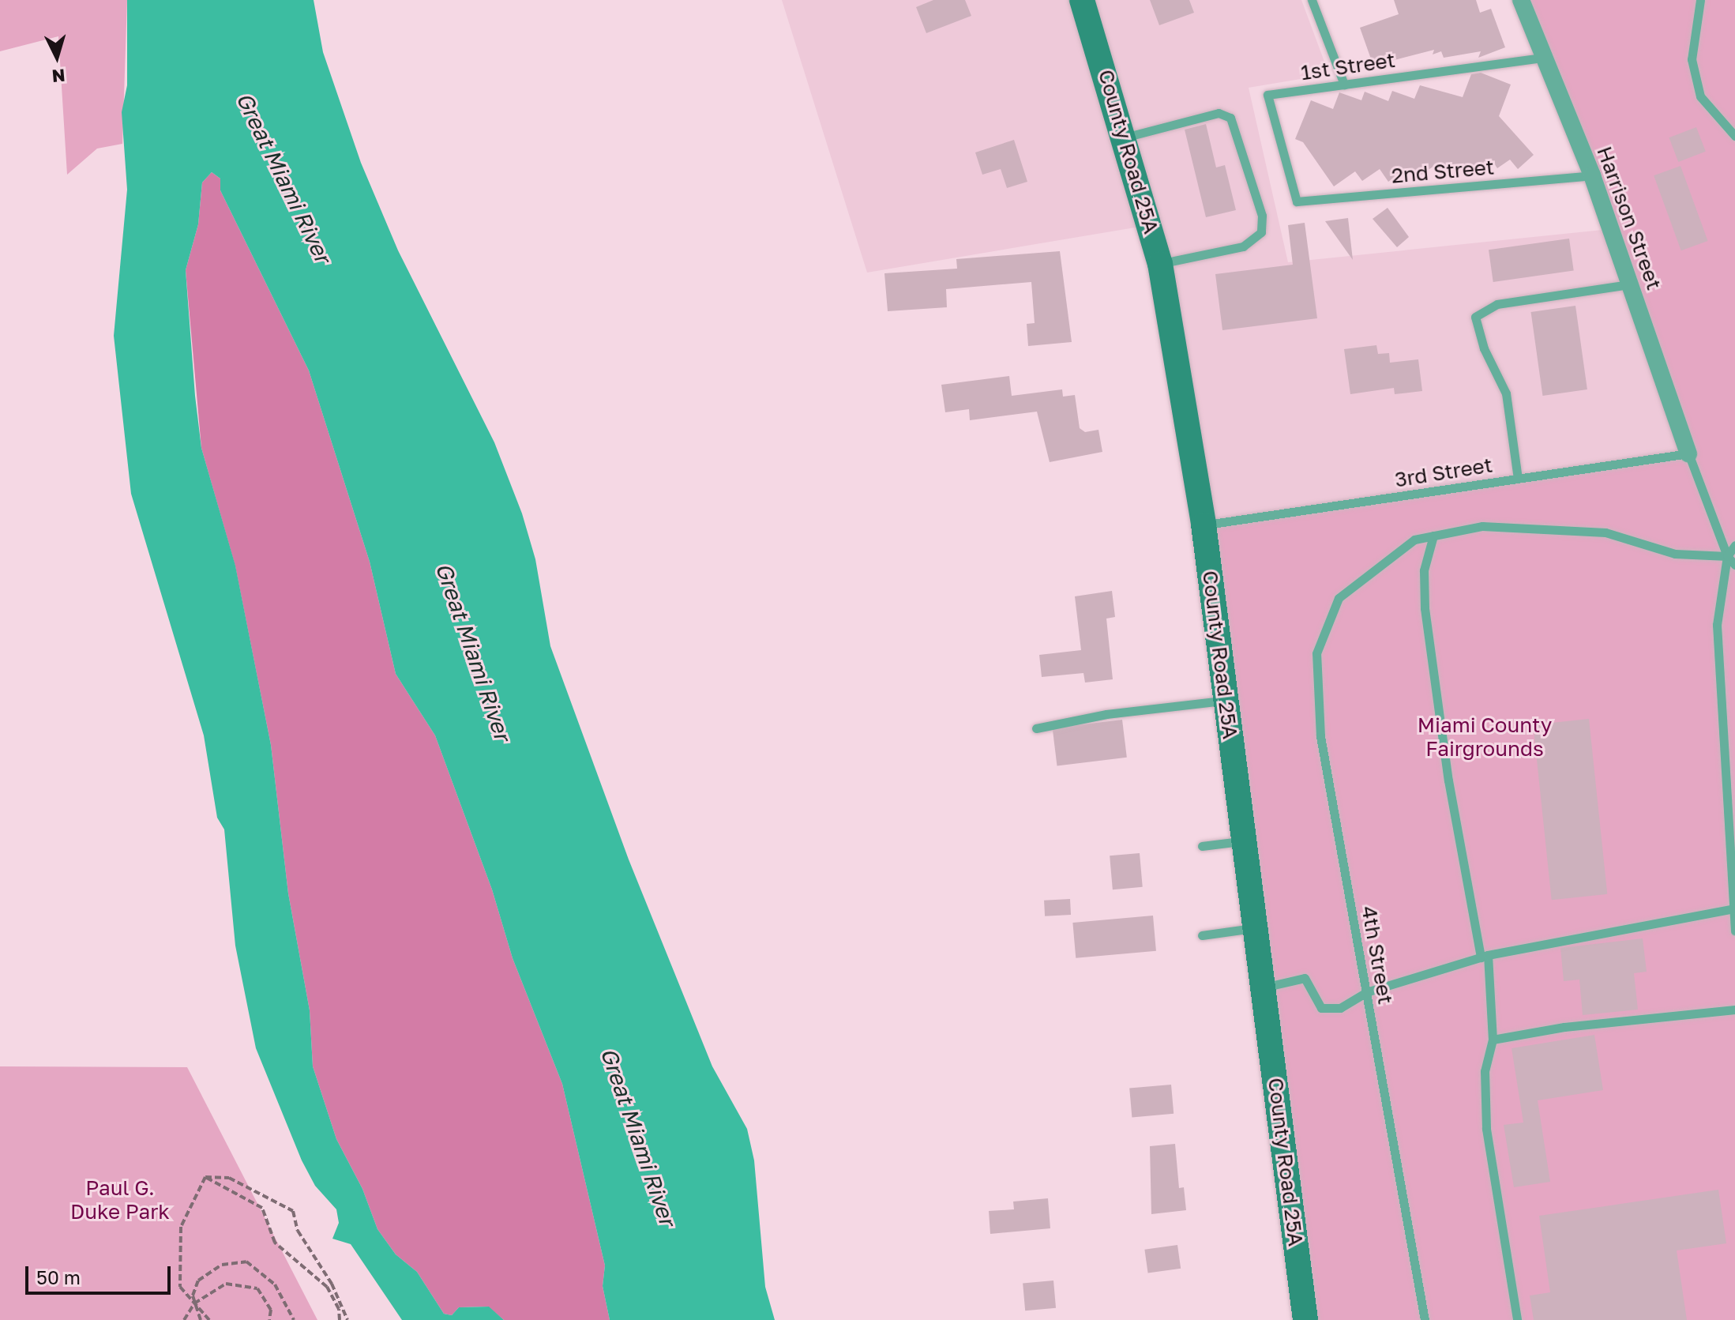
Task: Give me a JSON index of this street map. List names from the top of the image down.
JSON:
{
  "streets": {
    "main road": ["County Road 25A"],
    "street": ["Harrison Street"],
    "lane": [
      "1st Street",
      "2nd Street",
      "3rd Street",
      "4th Street"
    ]
  },
  "crossings": [
    ["1st Street", "2nd Street"],
    ["1st Street", "Harrison Street"],
    ["County Road 25A", "3rd Street"],
    ["2nd Street", "Harrison Street"],
    ["Harrison Street", "3rd Street"]
  ],
  "water": ["Great Miami River"],
  "parks": ["Miami County Fairgrounds", "Paul G. Duke Park"],
  "scale_bar": "50 m",
  "north": "bottom"
}
